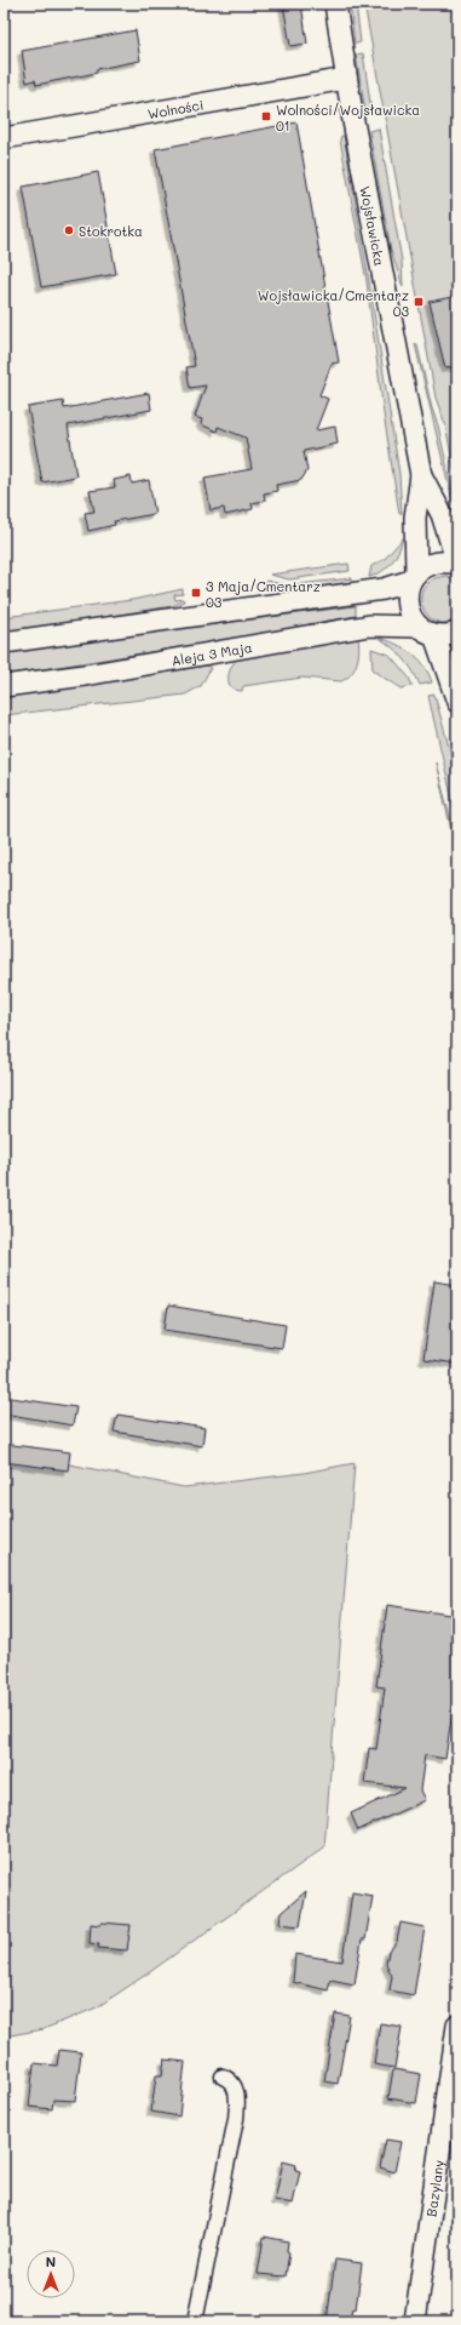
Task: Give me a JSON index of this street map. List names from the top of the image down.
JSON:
{
  "streets": {
    "street": [
      "Wolności",
      "Wojsławicka",
      "Aleja 3 Maja",
      "Bazylany"
    ]
  },
  "crossings": [
    ["Wolności", "Wojsławicka"],
    ["Wojsławicka", "Aleja 3 Maja"]
  ],
  "places": {
    "transit": ["Wolności/Wojsławicka 01", "Wojsławicka/Cmentarz 03", "3 Maja/Cmentarz 03"],
    "other": ["Stokrotka"]
  },
  "north": "top"
}
